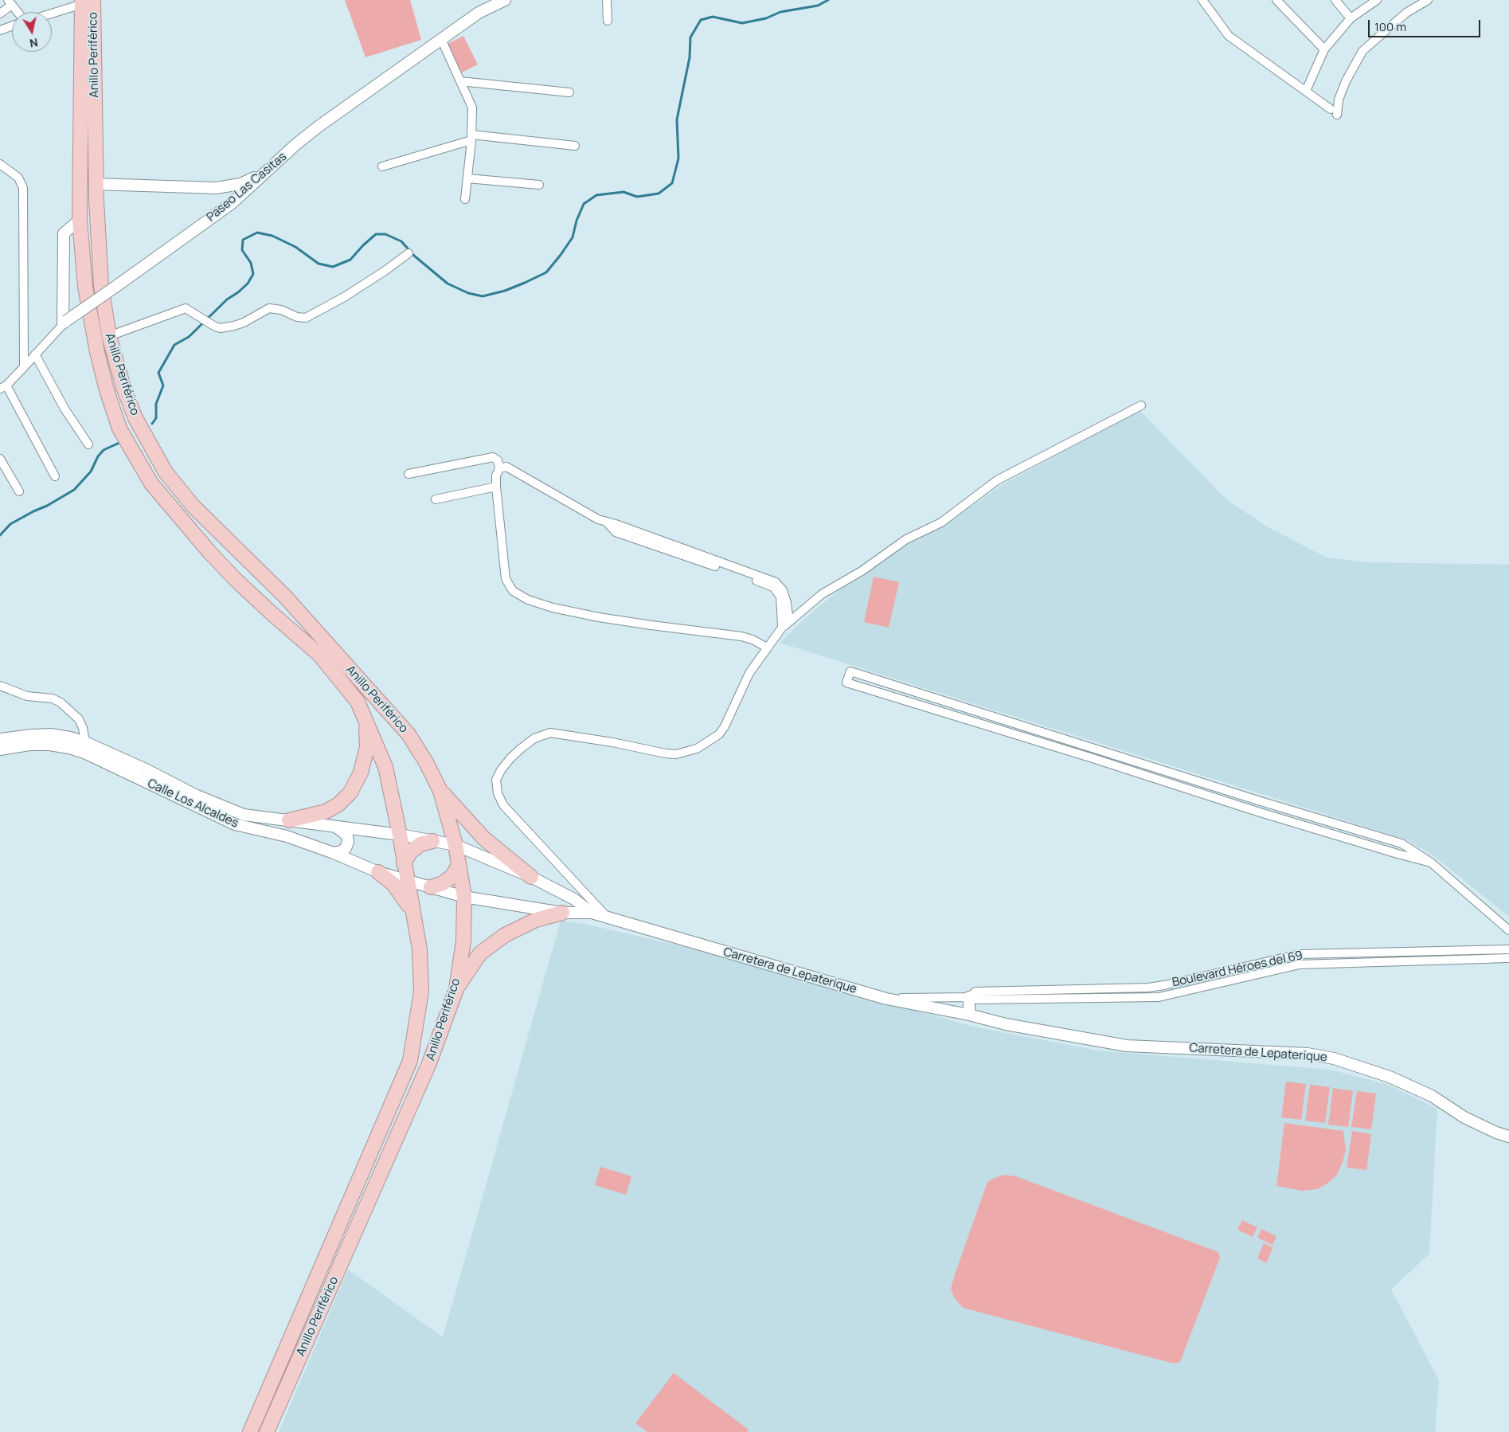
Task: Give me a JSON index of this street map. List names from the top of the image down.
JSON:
{
  "streets": {
    "highway": ["Anillo Periférico"],
    "main road": ["Paseo Las Casitas", "Calle Los Alcaldes", "Carretera de Lepaterique"],
    "street": ["Boulevard Héroes del 69"]
  },
  "crossings": [
    ["Anillo Periférico", "Calle Los Alcaldes"],
    ["Anillo Periférico", "Carretera de Lepaterique"],
    ["Calle Los Alcaldes", "Carretera de Lepaterique"],
    ["Boulevard Héroes del 69", "Carretera de Lepaterique"]
  ],
  "scale_bar": "100 m",
  "north": "bottom"
}
